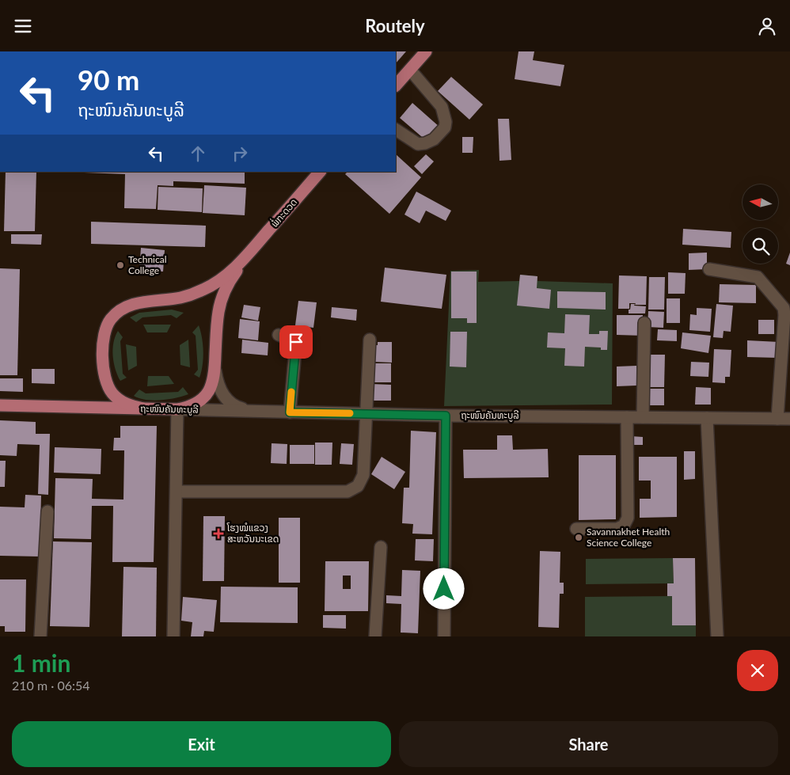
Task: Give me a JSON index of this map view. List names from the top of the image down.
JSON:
{
  "streets": {
    "main road": ["ພໍ່ກະດວດ", "ຖະໜົນຄັນທະບູລີ"]
  },
  "places": {
    "other": ["Technical College", "Savannakhet Health Science College"],
    "health": ["ໂຮງໝໍແຂວງ ສະຫວັນນະເຂດ"]
  },
  "north": "left",
  "page": {
    "header": "Routely",
    "turn": ["90 m", "ຖະໜົນຄັນທະບູລີ"],
    "heading": ["1 min", "210 m · 06:54"],
    "buttons": ["Exit", "Share"]
  }
}
